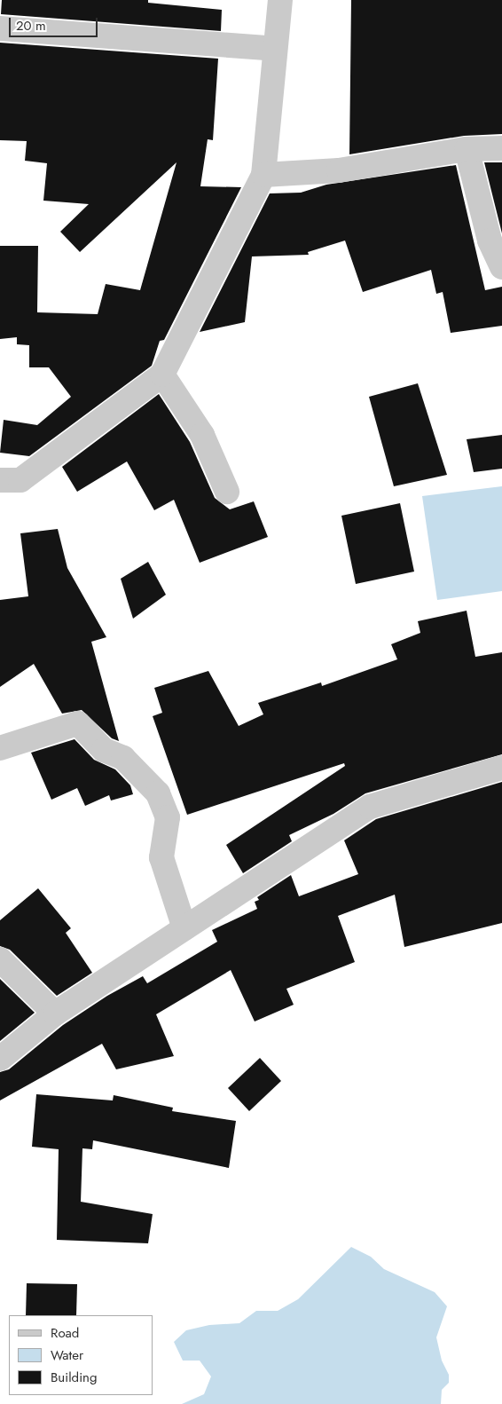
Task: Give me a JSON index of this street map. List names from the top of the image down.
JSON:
{
  "legend": ["Road", "Water", "Building"],
  "scale_bar": "20 m"
}
